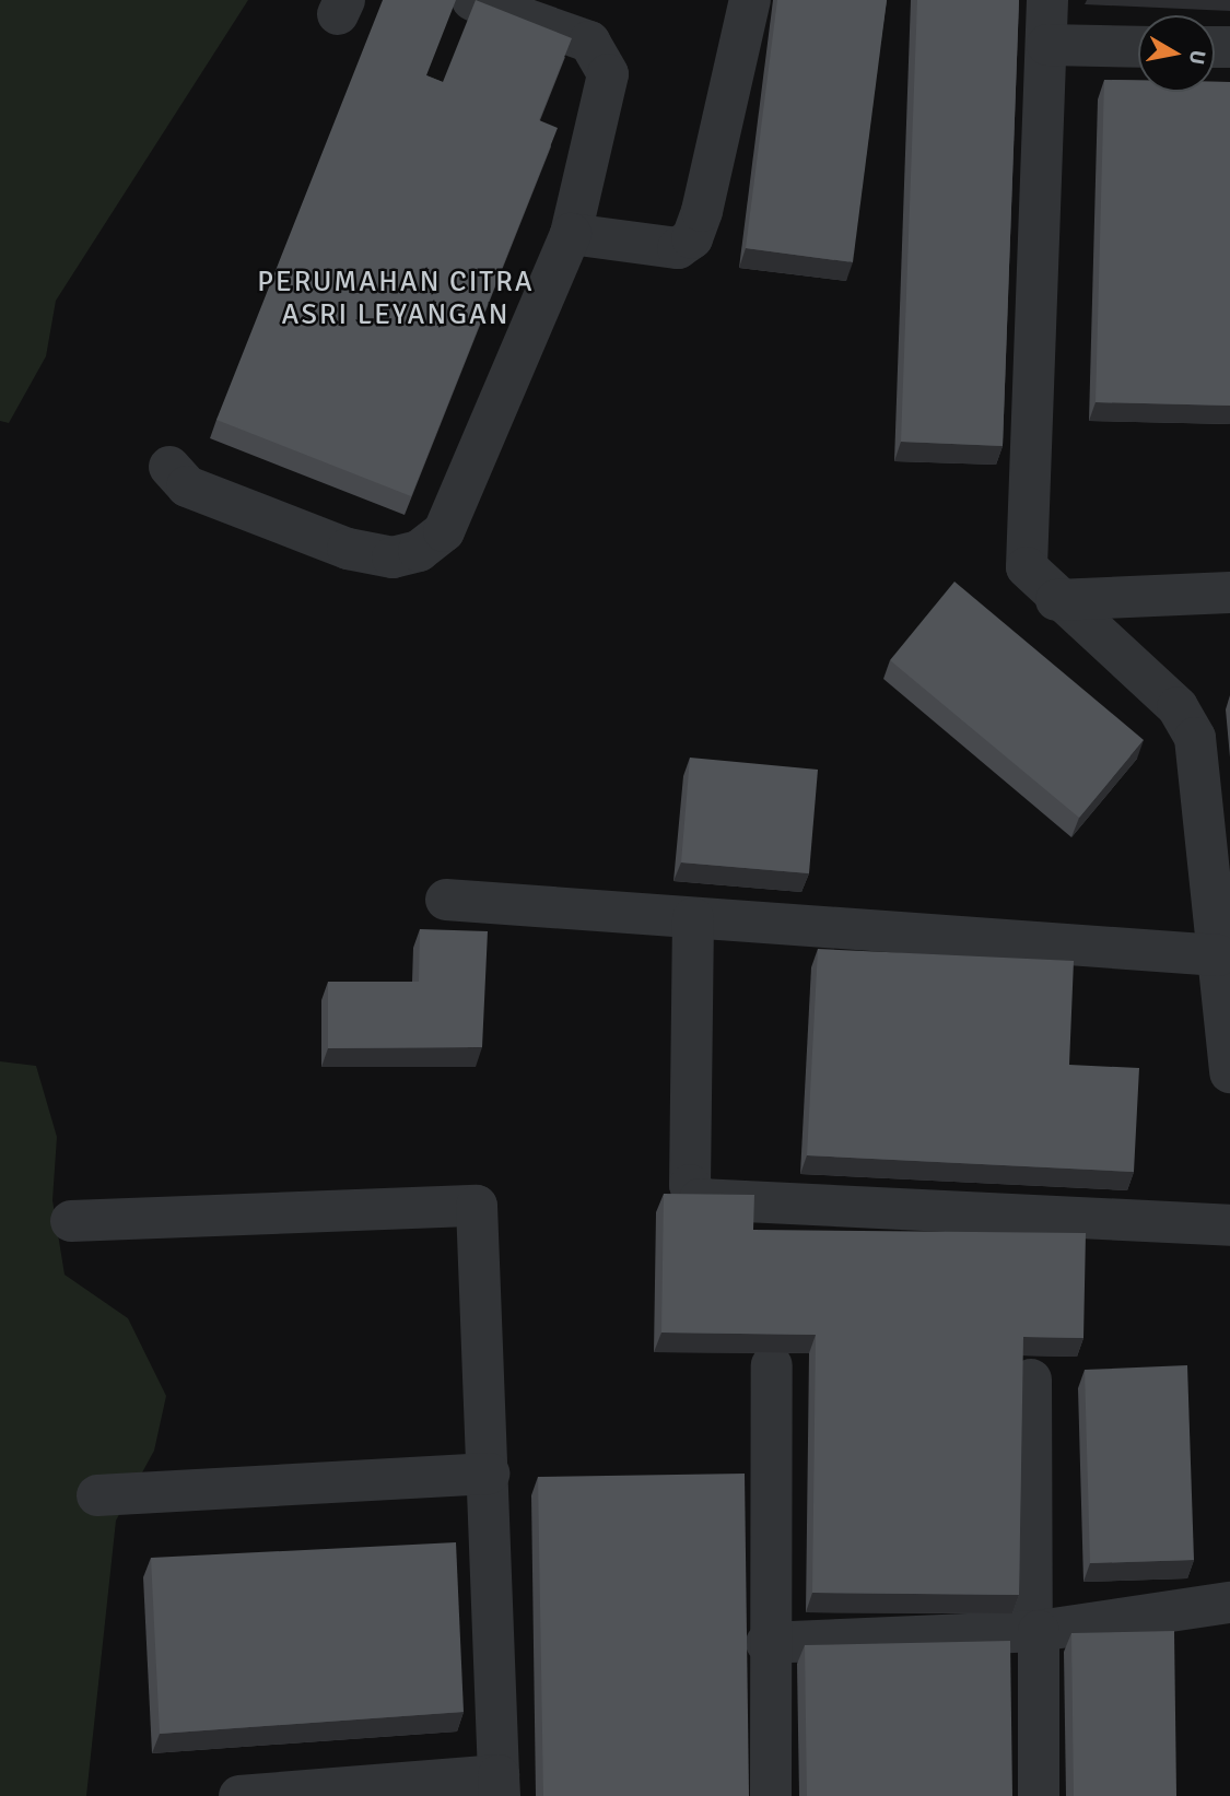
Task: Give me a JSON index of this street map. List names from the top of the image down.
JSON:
{
  "districts": ["PERUMAHAN CITRA ASRI LEYANGAN"],
  "north": "right"
}
